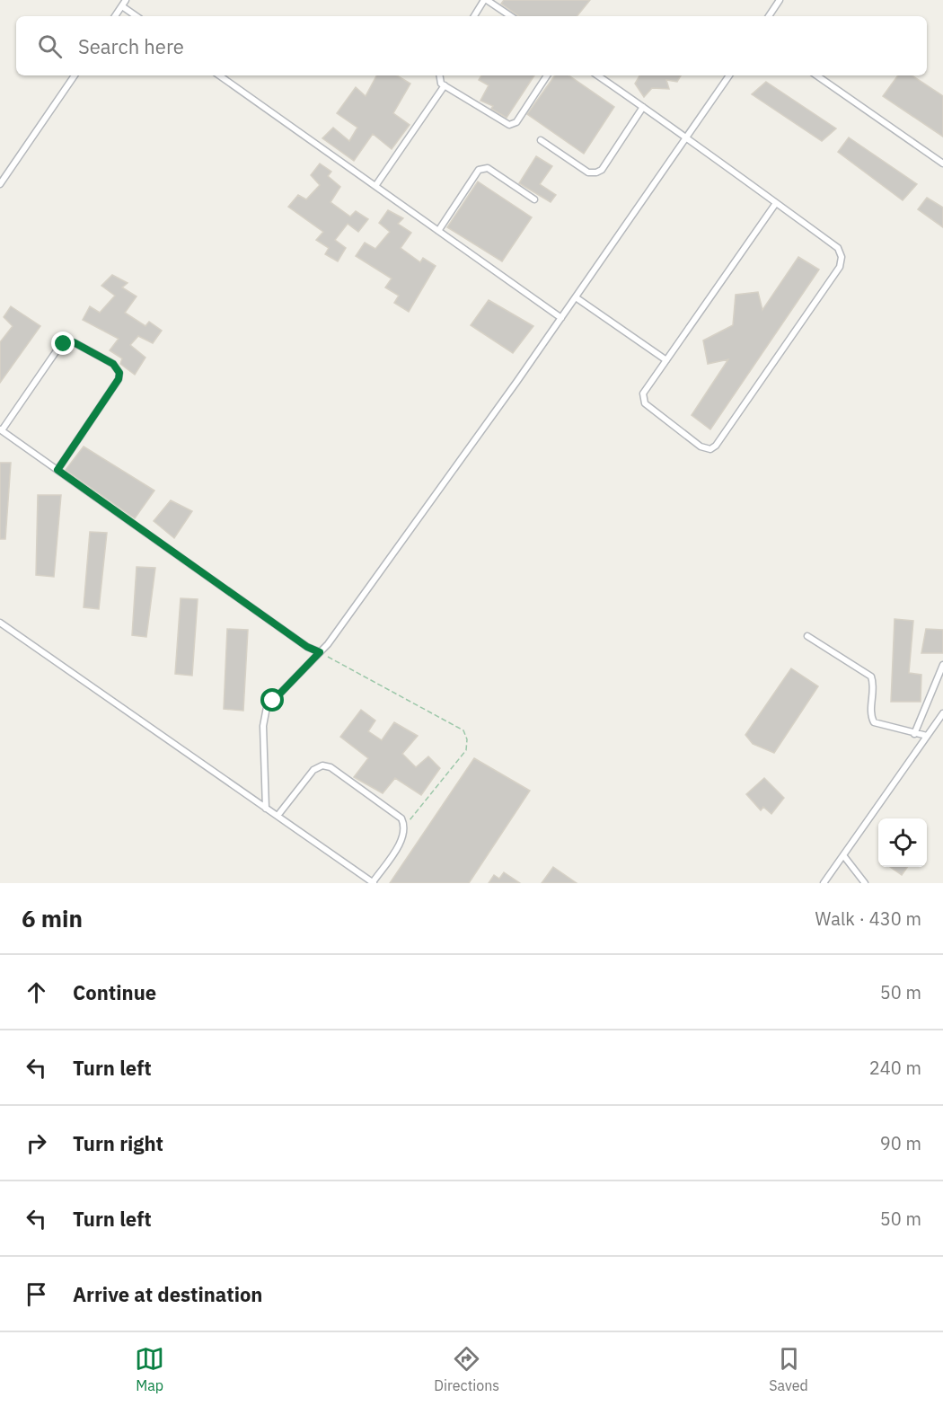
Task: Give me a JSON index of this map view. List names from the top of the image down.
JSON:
{
  "page": {
    "search": "Search here",
    "heading": ["6 min", "Walk · 430 m"],
    "list": [
      ["Continue", "50 m"],
      ["Turn left", "240 m"],
      ["Turn right", "90 m"],
      ["Turn left", "50 m"],
      "Arrive at destination"
    ],
    "nav": ["Map", "Directions", "Saved"]
  }
}
